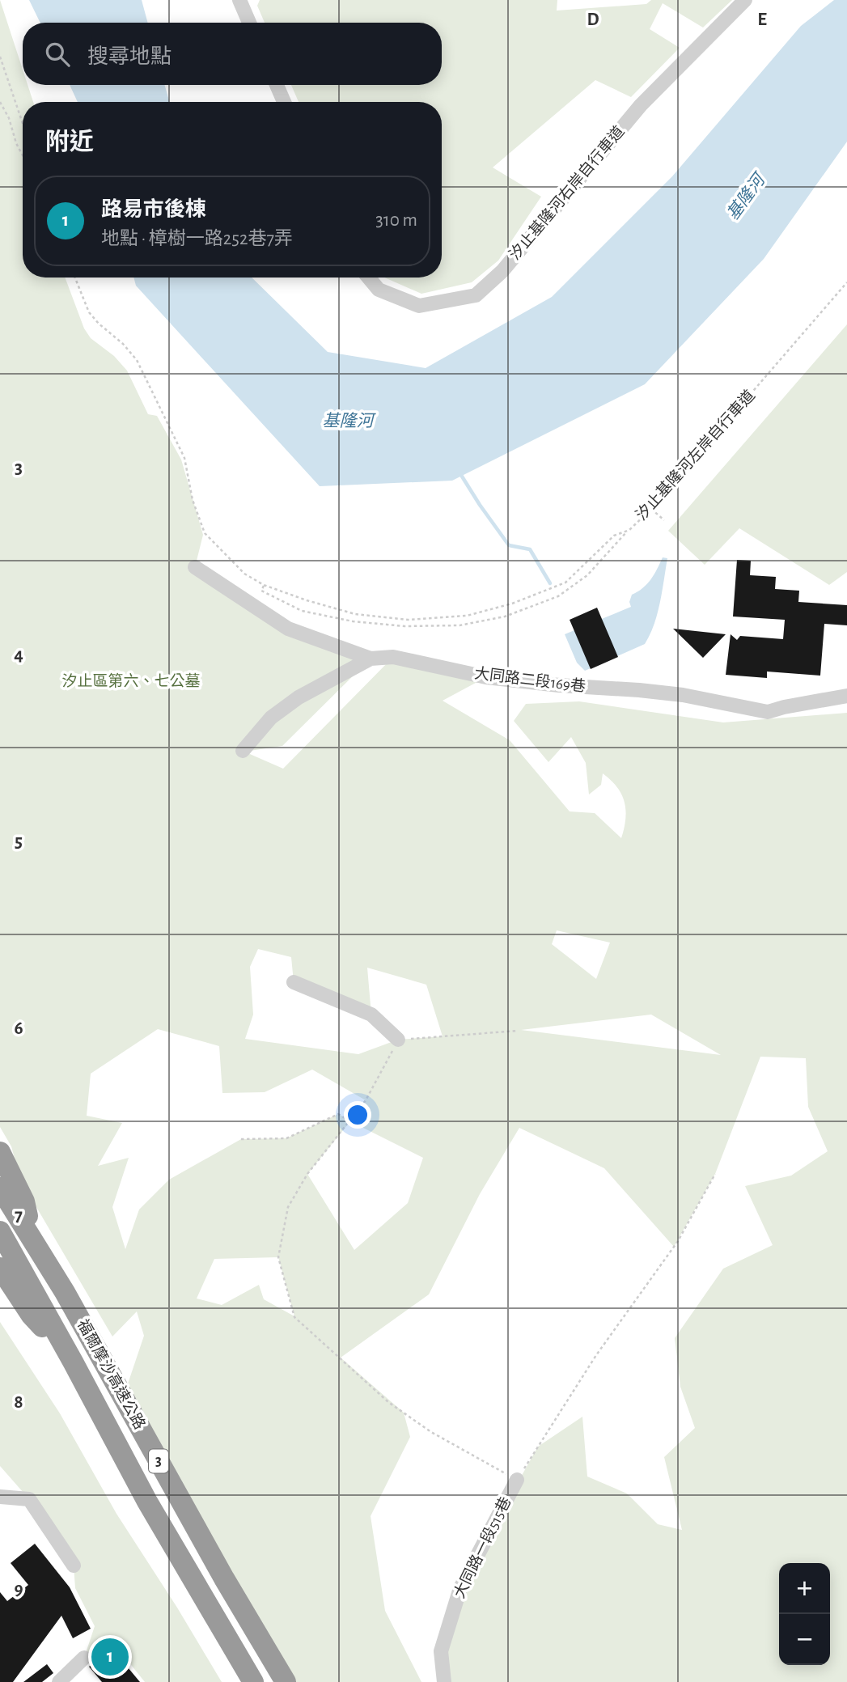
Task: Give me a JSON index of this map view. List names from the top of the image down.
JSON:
{
  "streets": {
    "highway": ["福爾摩沙高速公路", "3"],
    "street": ["汐止基隆河右岸自行車道", "大同路二段169巷", "大同路一段515巷"],
    "path": ["汐止基隆河左岸自行車道"]
  },
  "water": ["基隆河"],
  "parks": ["汐止區第六、七公墓"],
  "page": {
    "search": "搜尋地點",
    "heading": "附近",
    "list": [
      {
        "mark": "1",
        "name": "路易市後棟",
        "note": "地點 · 樟樹一路252巷7弄",
        "value": "310 m"
      }
    ],
    "map_buttons": ["+", "−"],
    "pins": "1"
  },
  "grid": {
    "columns": ["D", "E"],
    "rows": [
      "3",
      "4",
      "5",
      "6",
      "7",
      "8",
      "9"
    ]
  }
}
